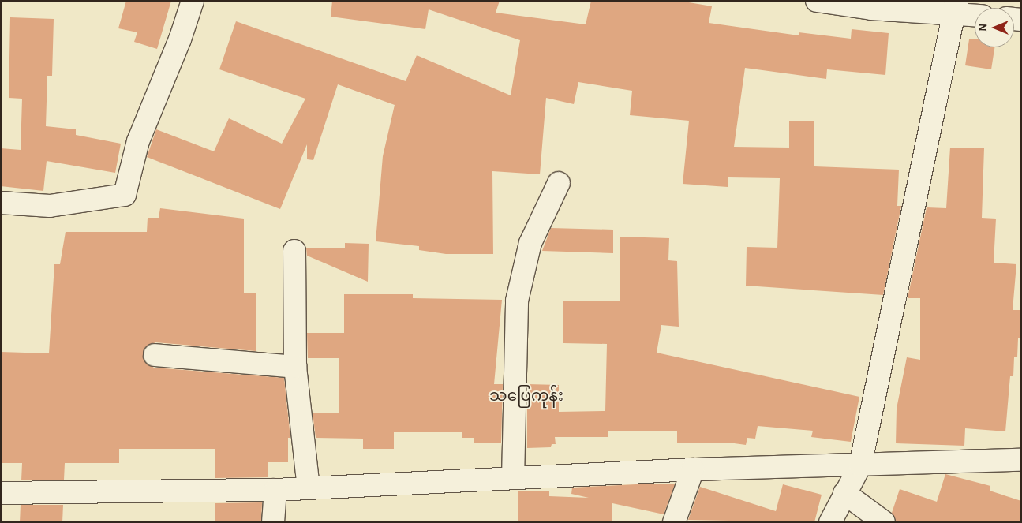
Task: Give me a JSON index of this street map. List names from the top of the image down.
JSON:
{
  "districts": ["သပြေကုန်း"],
  "north": "left"
}
